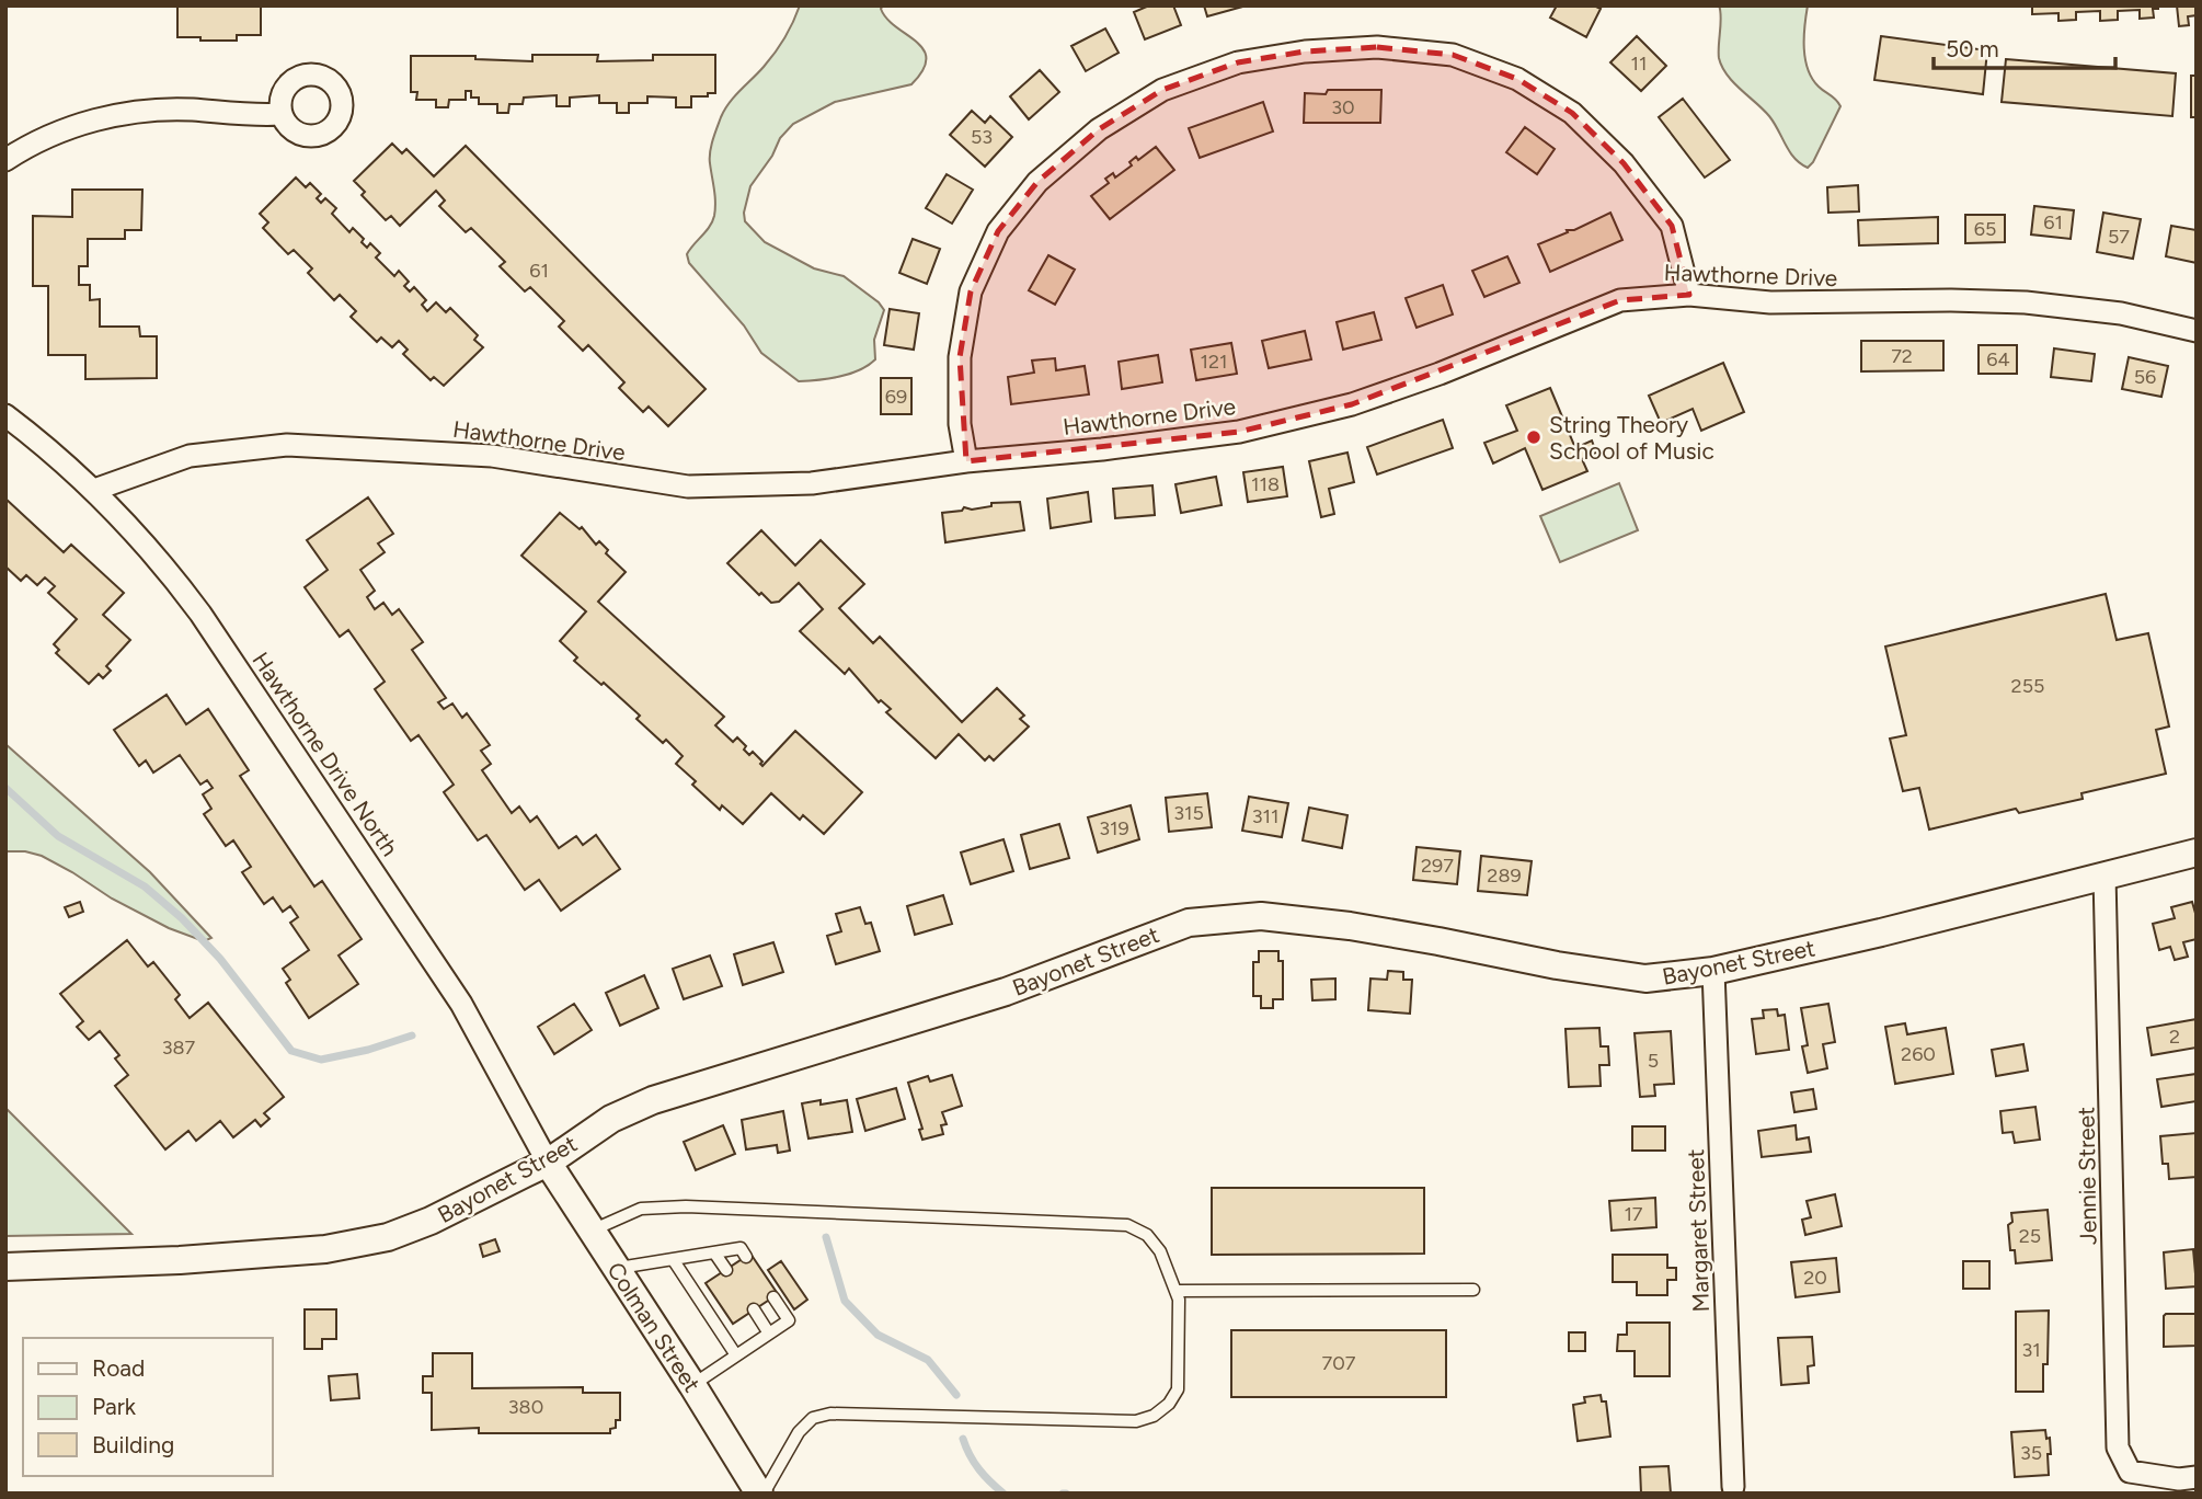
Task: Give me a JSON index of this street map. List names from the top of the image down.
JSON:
{
  "streets": {
    "street": [
      "Hawthorne Drive",
      "Hawthorne Drive North",
      "Bayonet Street",
      "Jennie Street",
      "Margaret Street",
      "Colman Street"
    ]
  },
  "crossings": [
    ["Hawthorne Drive", "Hawthorne Drive North"],
    ["Hawthorne Drive North", "Bayonet Street"],
    ["Hawthorne Drive North", "Colman Street"],
    ["Bayonet Street", "Jennie Street"],
    ["Bayonet Street", "Margaret Street"],
    ["Bayonet Street", "Colman Street"]
  ],
  "places": ["String Theory School of Music"],
  "house_numbers": [
    "11",
    "30",
    "53",
    "61",
    "65",
    "57",
    "61",
    "72",
    "64",
    "121",
    "56",
    "69",
    "118",
    "255",
    "315",
    "311",
    "319",
    "297",
    "289",
    "2",
    "387",
    "260",
    "5",
    "17",
    "25",
    "20",
    "31",
    "707",
    "380",
    "35"
  ],
  "legend": ["Road", "Park", "Building"],
  "scale_bar": "50 m"
}
